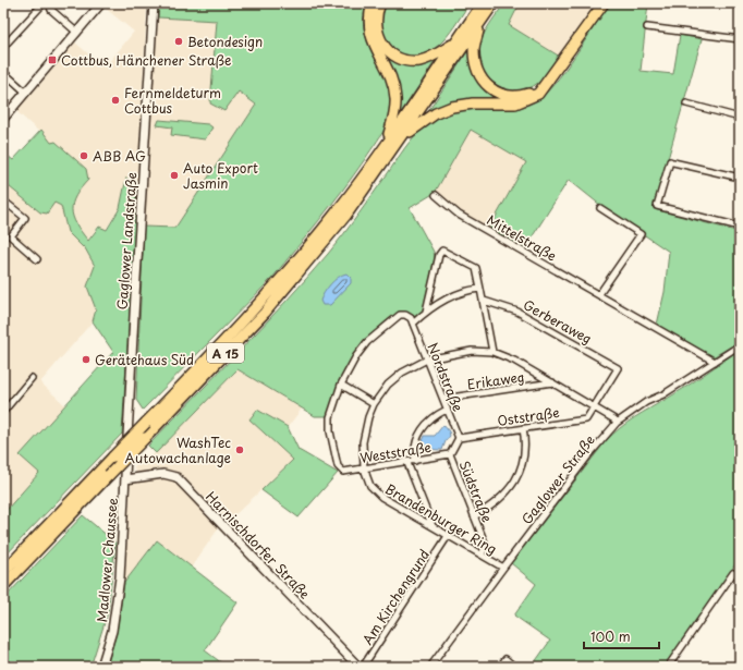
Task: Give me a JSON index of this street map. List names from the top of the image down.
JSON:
{
  "streets": {
    "highway": ["A 15"],
    "main road": ["Gaglower Landstraße", "Harnischdorfer Straße", "Madlower Chaussee"],
    "street": [
      "Mittelstraße",
      "Gerberaweg",
      "Nordstraße",
      "Erikaweg",
      "Oststraße",
      "Weststraße",
      "Gaglower Straße",
      "Südstraße",
      "Brandenburger Ring",
      "Am Kirchengrund"
    ]
  },
  "crossings": [
    ["Mittelstraße", "Gaglower Straße"],
    ["Gaglower Landstraße", "Harnischdorfer Straße"],
    ["Gaglower Landstraße", "Madlower Chaussee"],
    ["Gerberaweg", "Oststraße"],
    ["Gerberaweg", "Brandenburger Ring"],
    ["Nordstraße", "Erikaweg"],
    ["Nordstraße", "Oststraße"],
    ["Nordstraße", "Südstraße"],
    ["Nordstraße", "Brandenburger Ring"],
    ["Erikaweg", "Brandenburger Ring"],
    ["Oststraße", "Südstraße"],
    ["Oststraße", "Brandenburger Ring"],
    ["Weststraße", "Südstraße"],
    ["Weststraße", "Brandenburger Ring"],
    ["Gaglower Straße", "Brandenburger Ring"],
    ["Südstraße", "Brandenburger Ring"],
    ["Harnischdorfer Straße", "Madlower Chaussee"]
  ],
  "places": {
    "other": [
      "Betondesign",
      "Fernmeldeturm Cottbus",
      "ABB AG",
      "Auto Export Jasmin",
      "Gerätehaus Süd",
      "WashTec Autowachanlage"
    ],
    "transit": ["Cottbus, Hänchener Straße"]
  },
  "scale_bar": "100 m"
}
